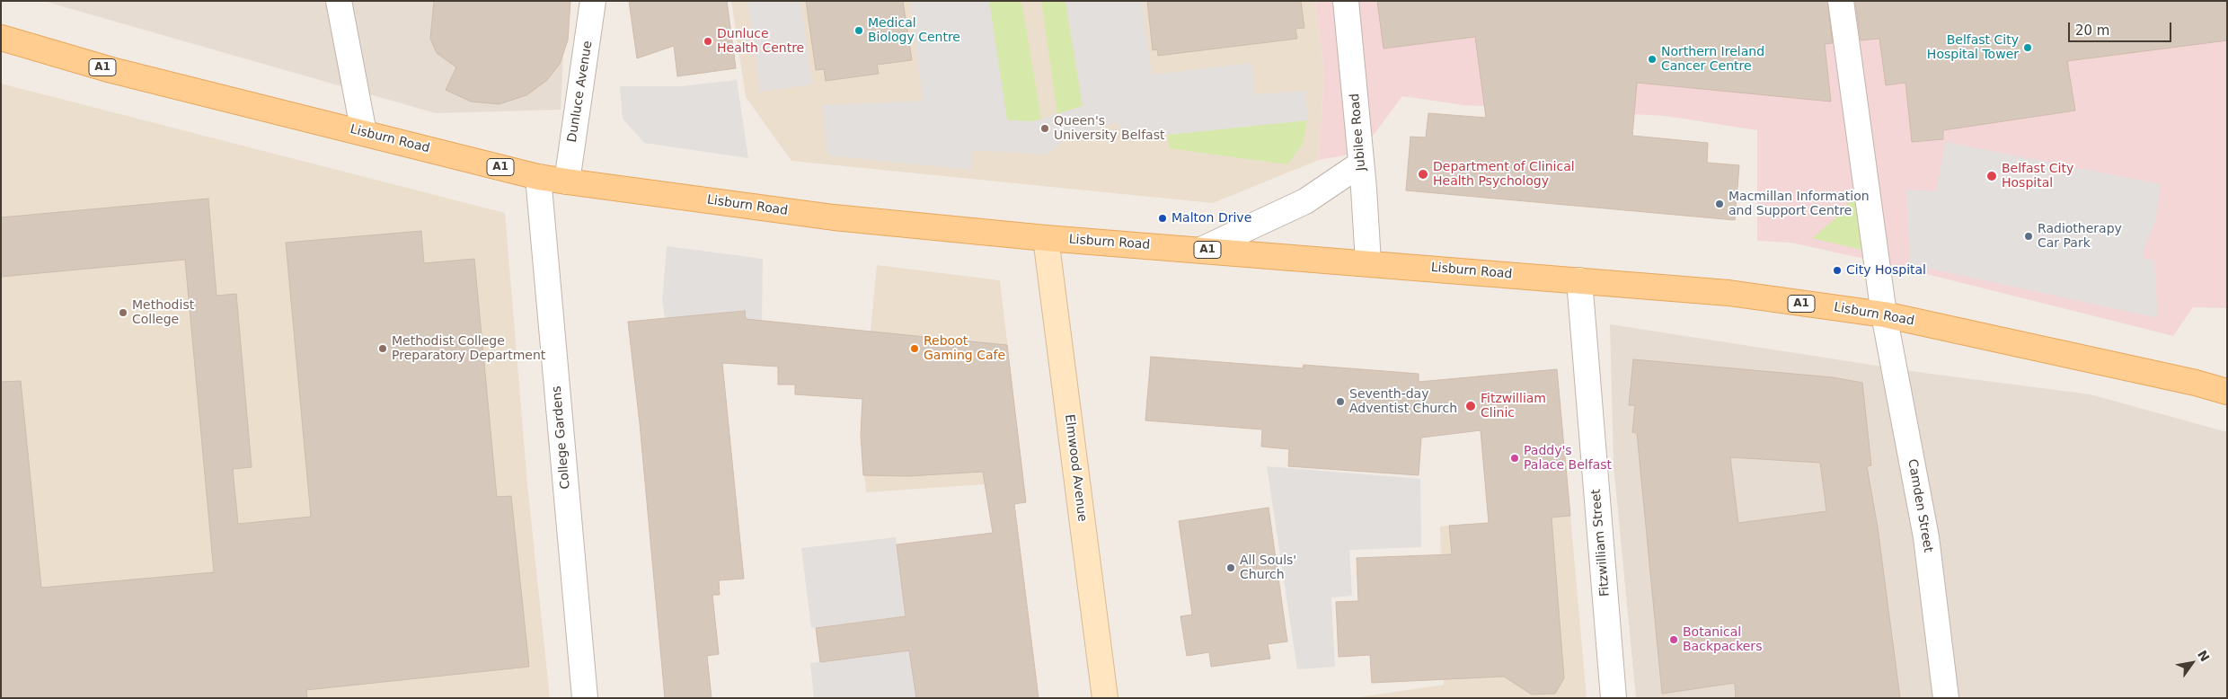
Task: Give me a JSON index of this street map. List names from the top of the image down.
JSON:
{
  "streets": {
    "main road": ["A1", "Lisburn Road"],
    "street": [
      "Dunluce Avenue",
      "Jubilee Road",
      "College Gardens",
      "Elmwood Avenue",
      "Camden Street",
      "Fitzwilliam Street"
    ]
  },
  "crossings": [
    ["Dunluce Avenue", "Lisburn Road"],
    ["Jubilee Road", "Lisburn Road"],
    ["Lisburn Road", "College Gardens"],
    ["Lisburn Road", "Elmwood Avenue"],
    ["Lisburn Road", "Camden Street"],
    ["Lisburn Road", "Fitzwilliam Street"]
  ],
  "places": [
    "Medical Biology Centre",
    "Dunluce Health Centre",
    "Belfast City Hospital Tower",
    "Northern Ireland Cancer Centre",
    "Queen's University Belfast",
    "Department of Clinical Health Psychology",
    "Belfast City Hospital",
    "Macmillan Information and Support Centre",
    "Malton Drive",
    "Radiotherapy Car Park",
    "City Hospital",
    "Methodist College",
    "Methodist College Preparatory Department",
    "Reboot Gaming Cafe",
    "Seventh-day Adventist Church",
    "Fitzwilliam Clinic",
    "Paddy's Palace Belfast",
    "All Souls' Church",
    "Botanical Backpackers"
  ],
  "scale_bar": "20 m",
  "north": "top right"
}
